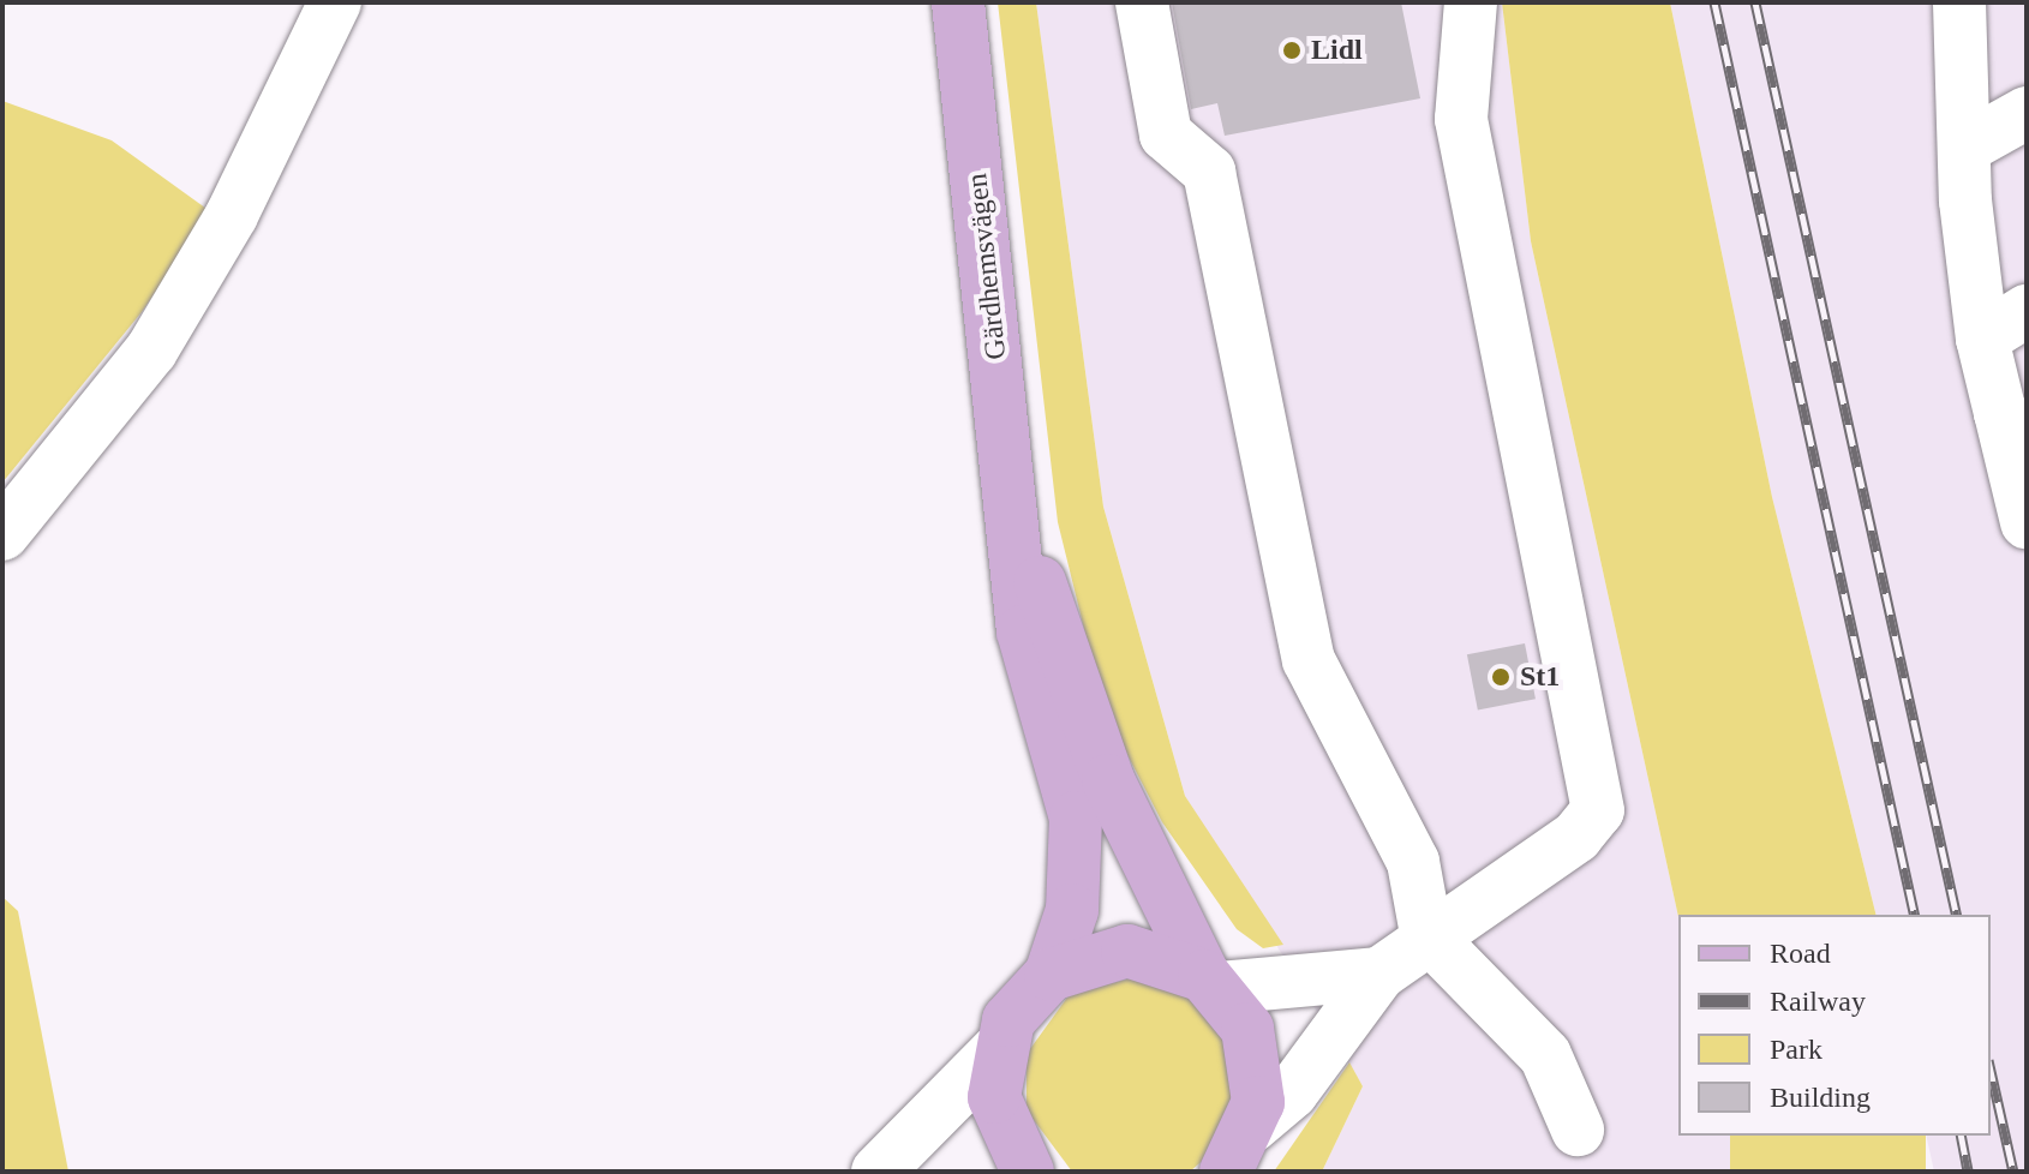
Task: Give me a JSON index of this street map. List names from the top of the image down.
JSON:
{
  "streets": {
    "main road": ["Gärdhemsvägen"]
  },
  "places": ["Lidl", "St1"],
  "legend": [
    "Road",
    "Railway",
    "Park",
    "Building"
  ]
}
